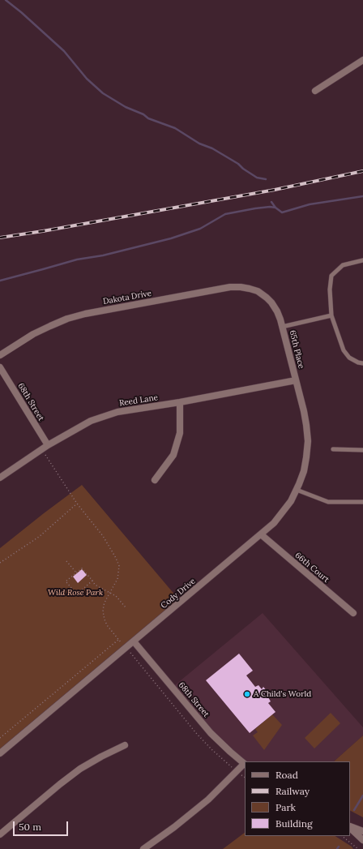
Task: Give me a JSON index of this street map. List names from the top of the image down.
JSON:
{
  "streets": {
    "street": [
      "Dakota Drive",
      "65th Place",
      "Reed Lane",
      "68th Street",
      "66th Court",
      "Cody Drive"
    ]
  },
  "crossings": [
    ["Dakota Drive", "65th Place"],
    ["65th Place", "Reed Lane"],
    ["65th Place", "Cody Drive"],
    ["Reed Lane", "68th Street"],
    ["68th Street", "Cody Drive"],
    ["66th Court", "Cody Drive"]
  ],
  "parks": ["Wild Rose Park"],
  "places": ["A Child's World"],
  "legend": [
    "Road",
    "Railway",
    "Park",
    "Building"
  ],
  "scale_bar": "50 m"
}
